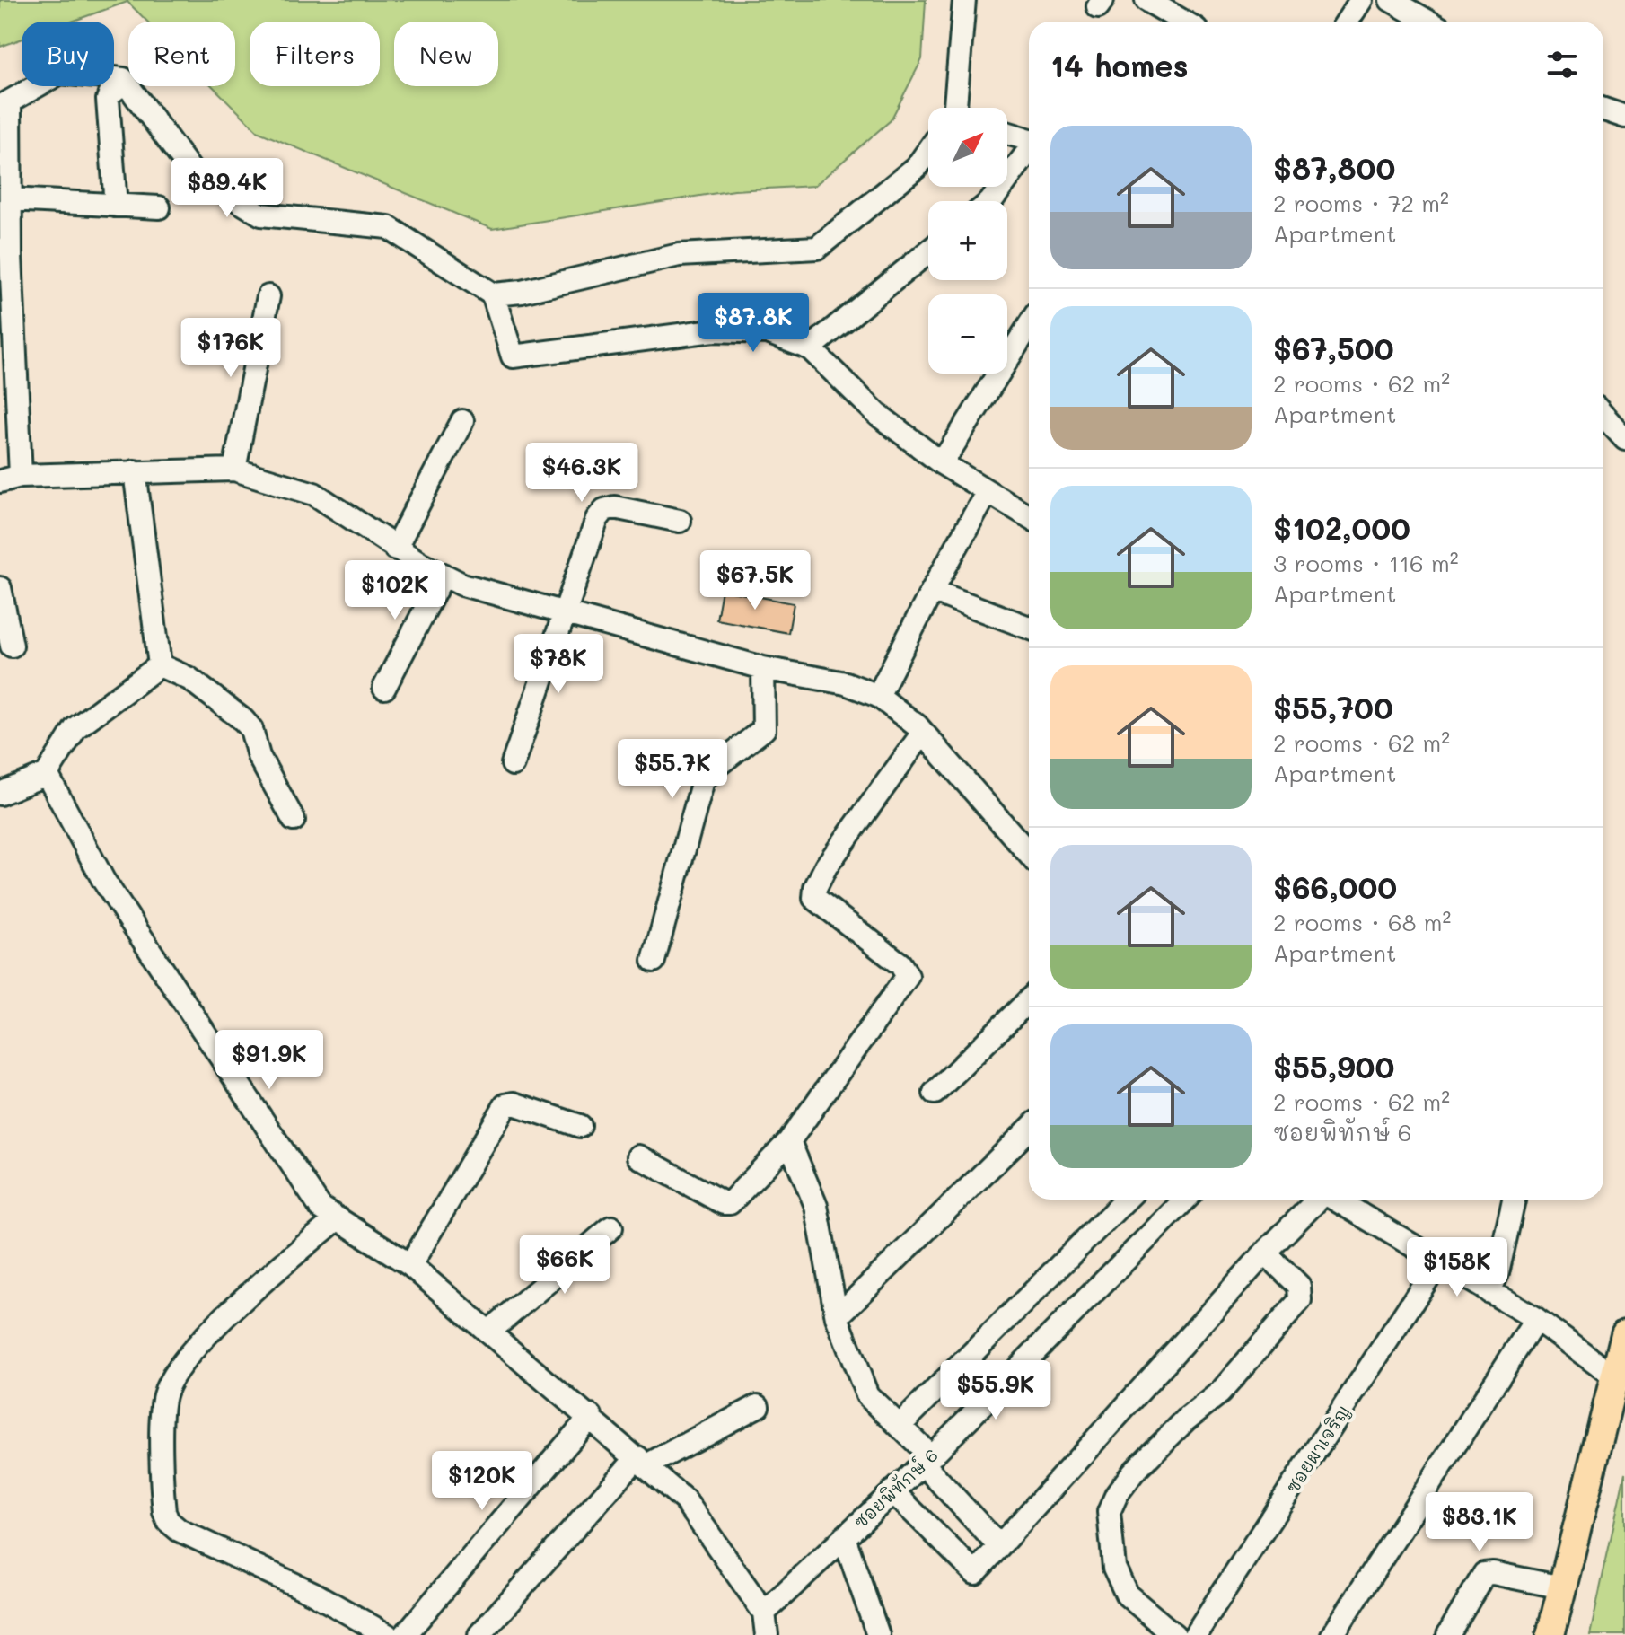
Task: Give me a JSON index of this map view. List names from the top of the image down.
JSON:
{
  "streets": {
    "street": ["ซอยผาเจริญ", "ซอยพิทักษ์ 6"]
  },
  "north": "top right",
  "page": {
    "chip": [
      "Buy",
      "Rent",
      "Filters",
      "New"
    ],
    "heading": "14 homes",
    "map_buttons": ["+", "−"],
    "list": [
      {
        "name": "$87,800",
        "note": "2 rooms · 72 m² · Apartment"
      },
      {
        "name": "$67,500",
        "note": "2 rooms · 62 m² · Apartment"
      },
      {
        "name": "$102,000",
        "note": "3 rooms · 116 m² · Apartment"
      },
      {
        "name": "$55,700",
        "note": "2 rooms · 62 m² · Apartment"
      },
      {
        "name": "$66,000",
        "note": "2 rooms · 68 m² · Apartment"
      },
      {
        "name": "$55,900",
        "note": "2 rooms · 62 m² · ซอยพิทักษ์ 6"
      }
    ],
    "price": [
      "$89.4K",
      "$87.8K",
      "$176K",
      "$46.3K",
      "$67.5K",
      "$102K",
      "$78K",
      "$55.7K",
      "$91.9K",
      "$66K",
      "$158K",
      "$55.9K",
      "$120K",
      "$83.1K"
    ]
  }
}
